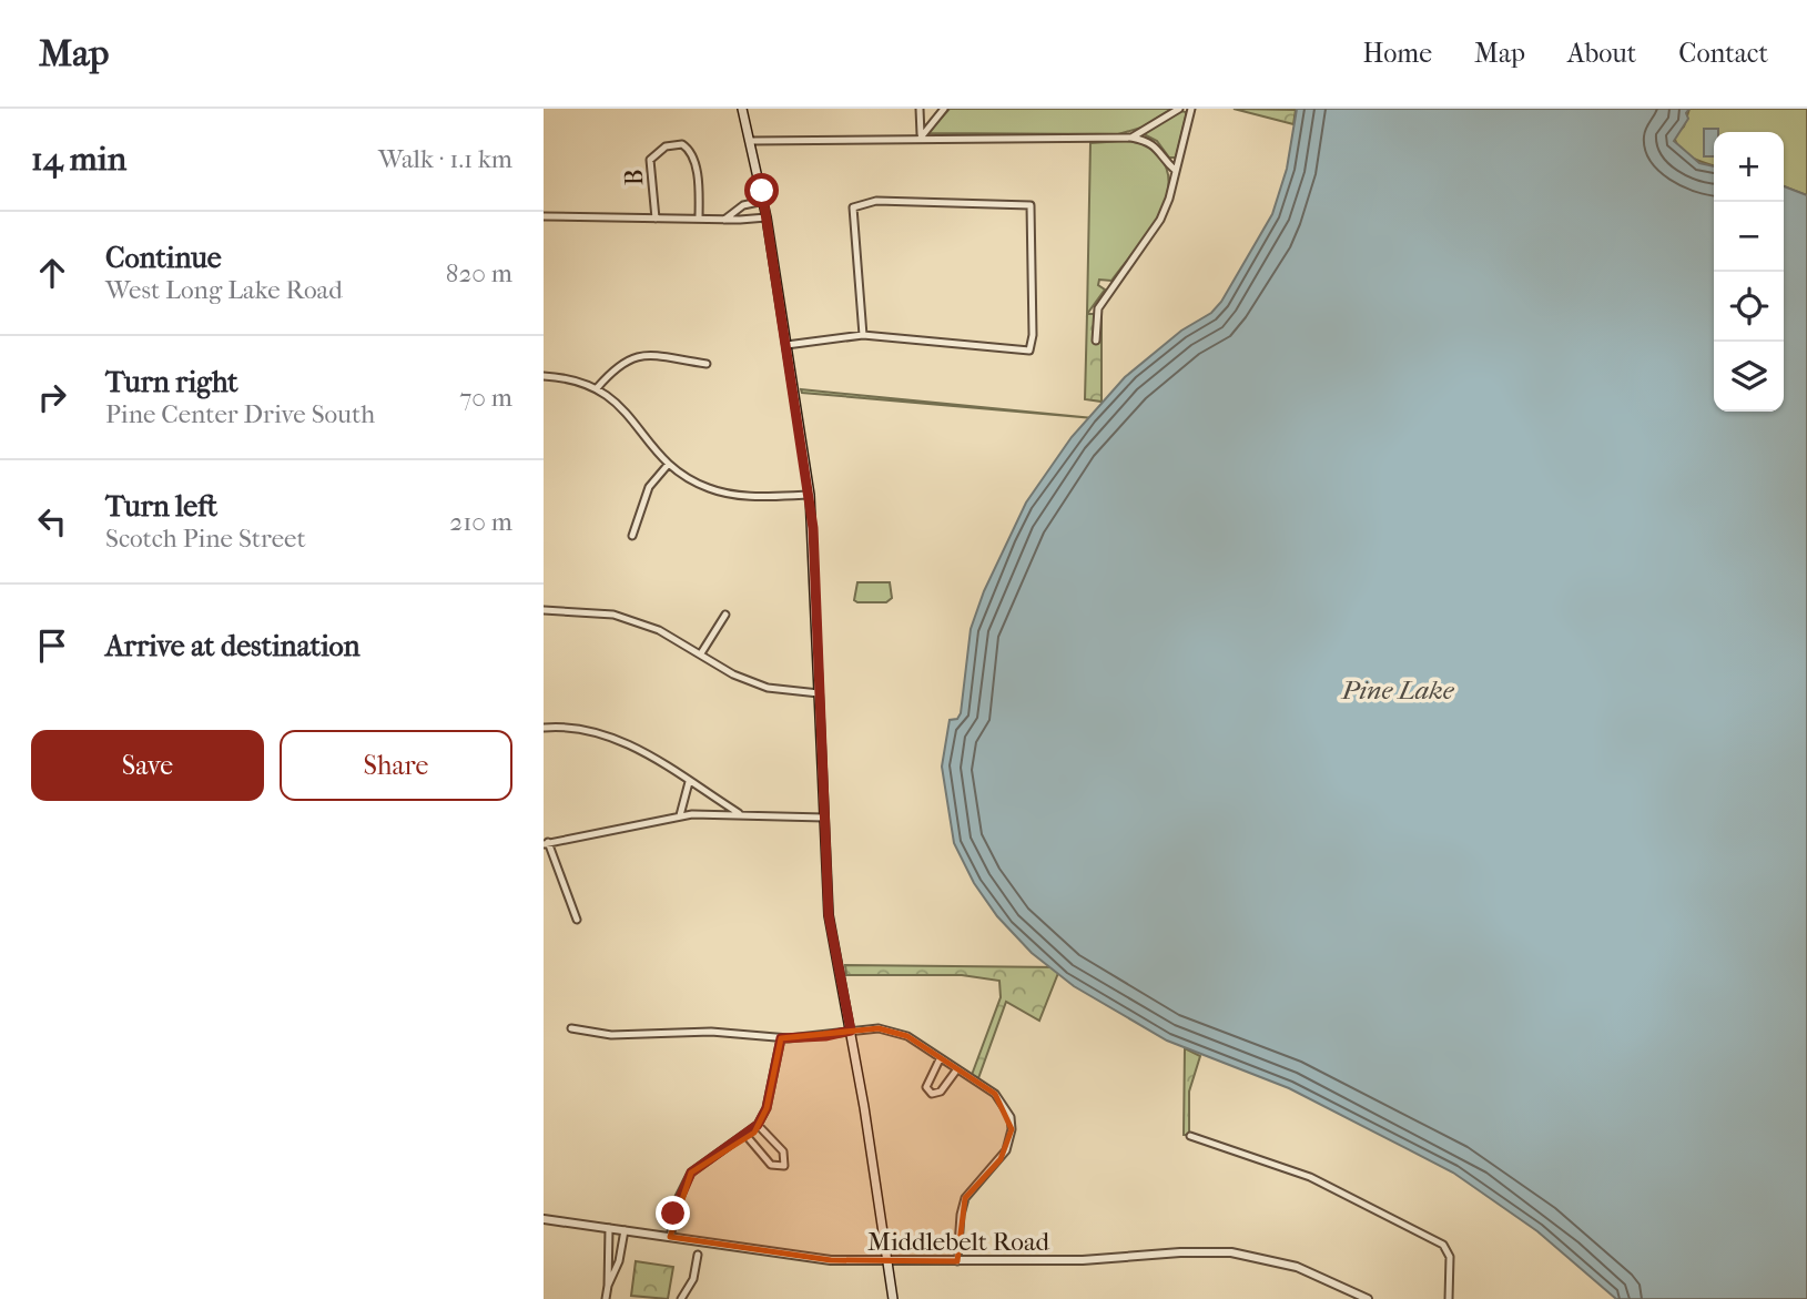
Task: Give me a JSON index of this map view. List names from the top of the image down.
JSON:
{
  "streets": {
    "street": ["B", "Middlebelt Road"]
  },
  "water": ["Pine Lake"],
  "page": {
    "header": "Map",
    "nav": [
      "Home",
      "Map",
      "About",
      "Contact"
    ],
    "heading": ["14 min", "Walk · 1.1 km"],
    "map_buttons": ["+", "−"],
    "list": [
      ["Continue", "West Long Lake Road", "820 m"],
      ["Turn right", "Pine Center Drive South", "70 m"],
      ["Turn left", "Scotch Pine Street", "210 m"],
      "Arrive at destination"
    ],
    "buttons": ["Save", "Share"]
  }
}
